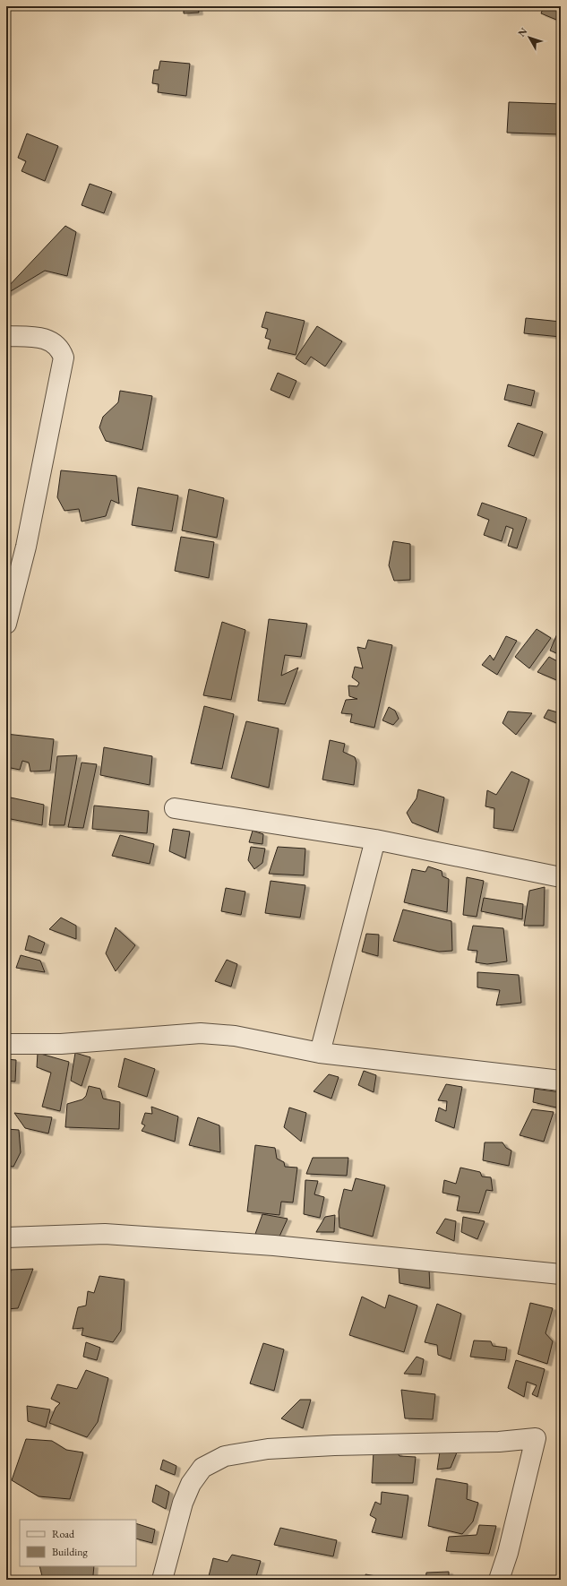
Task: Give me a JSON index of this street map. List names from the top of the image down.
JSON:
{
  "legend": ["Road", "Building"],
  "north": "top left"
}
